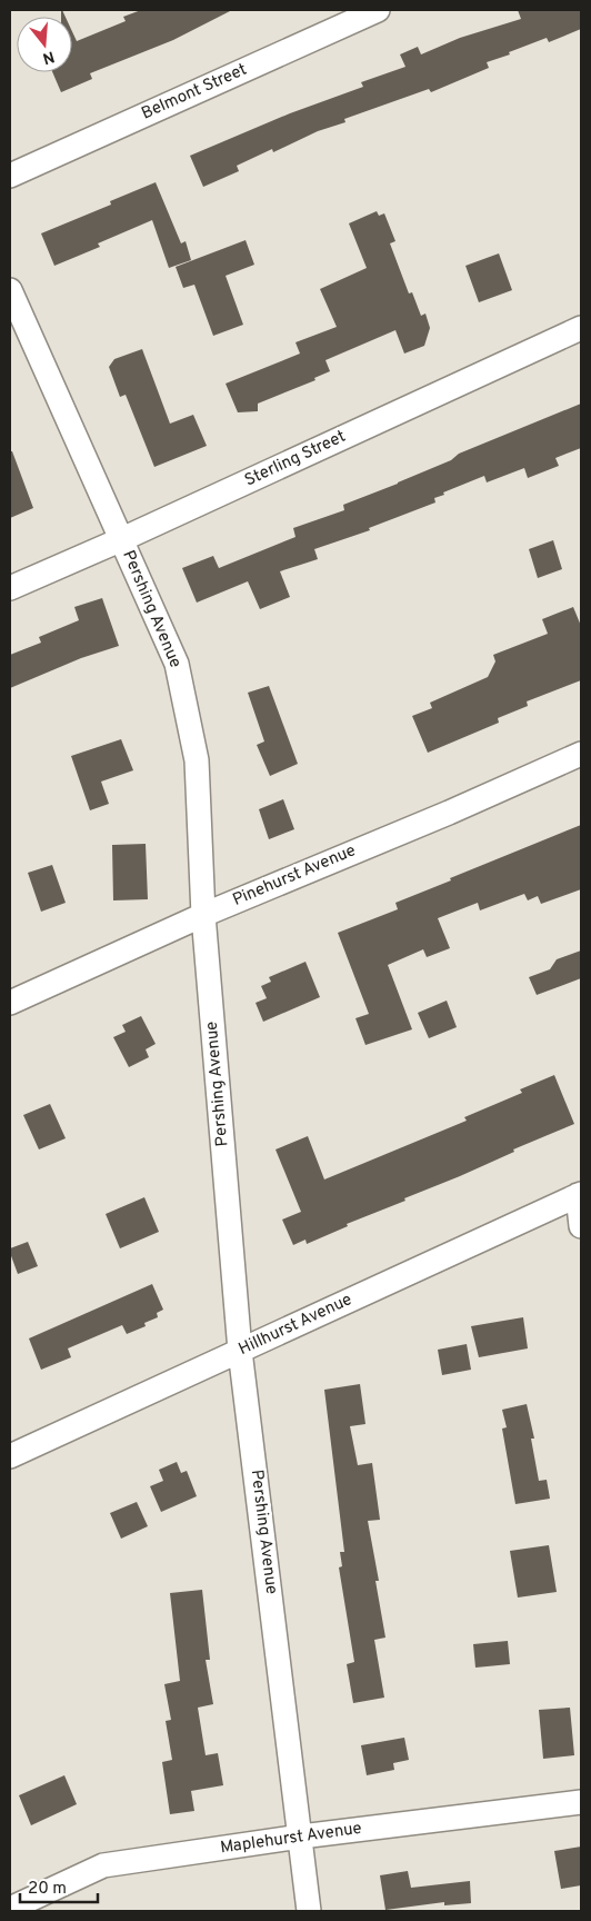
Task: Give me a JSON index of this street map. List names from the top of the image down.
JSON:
{
  "streets": {
    "street": [
      "Belmont Street",
      "Sterling Street",
      "Pershing Avenue",
      "Pinehurst Avenue",
      "Hillhurst Avenue",
      "Maplehurst Avenue"
    ]
  },
  "crossings": [
    ["Sterling Street", "Pershing Avenue"],
    ["Pershing Avenue", "Pinehurst Avenue"],
    ["Pershing Avenue", "Hillhurst Avenue"],
    ["Pershing Avenue", "Maplehurst Avenue"]
  ],
  "scale_bar": "20 m",
  "north": "bottom"
}
